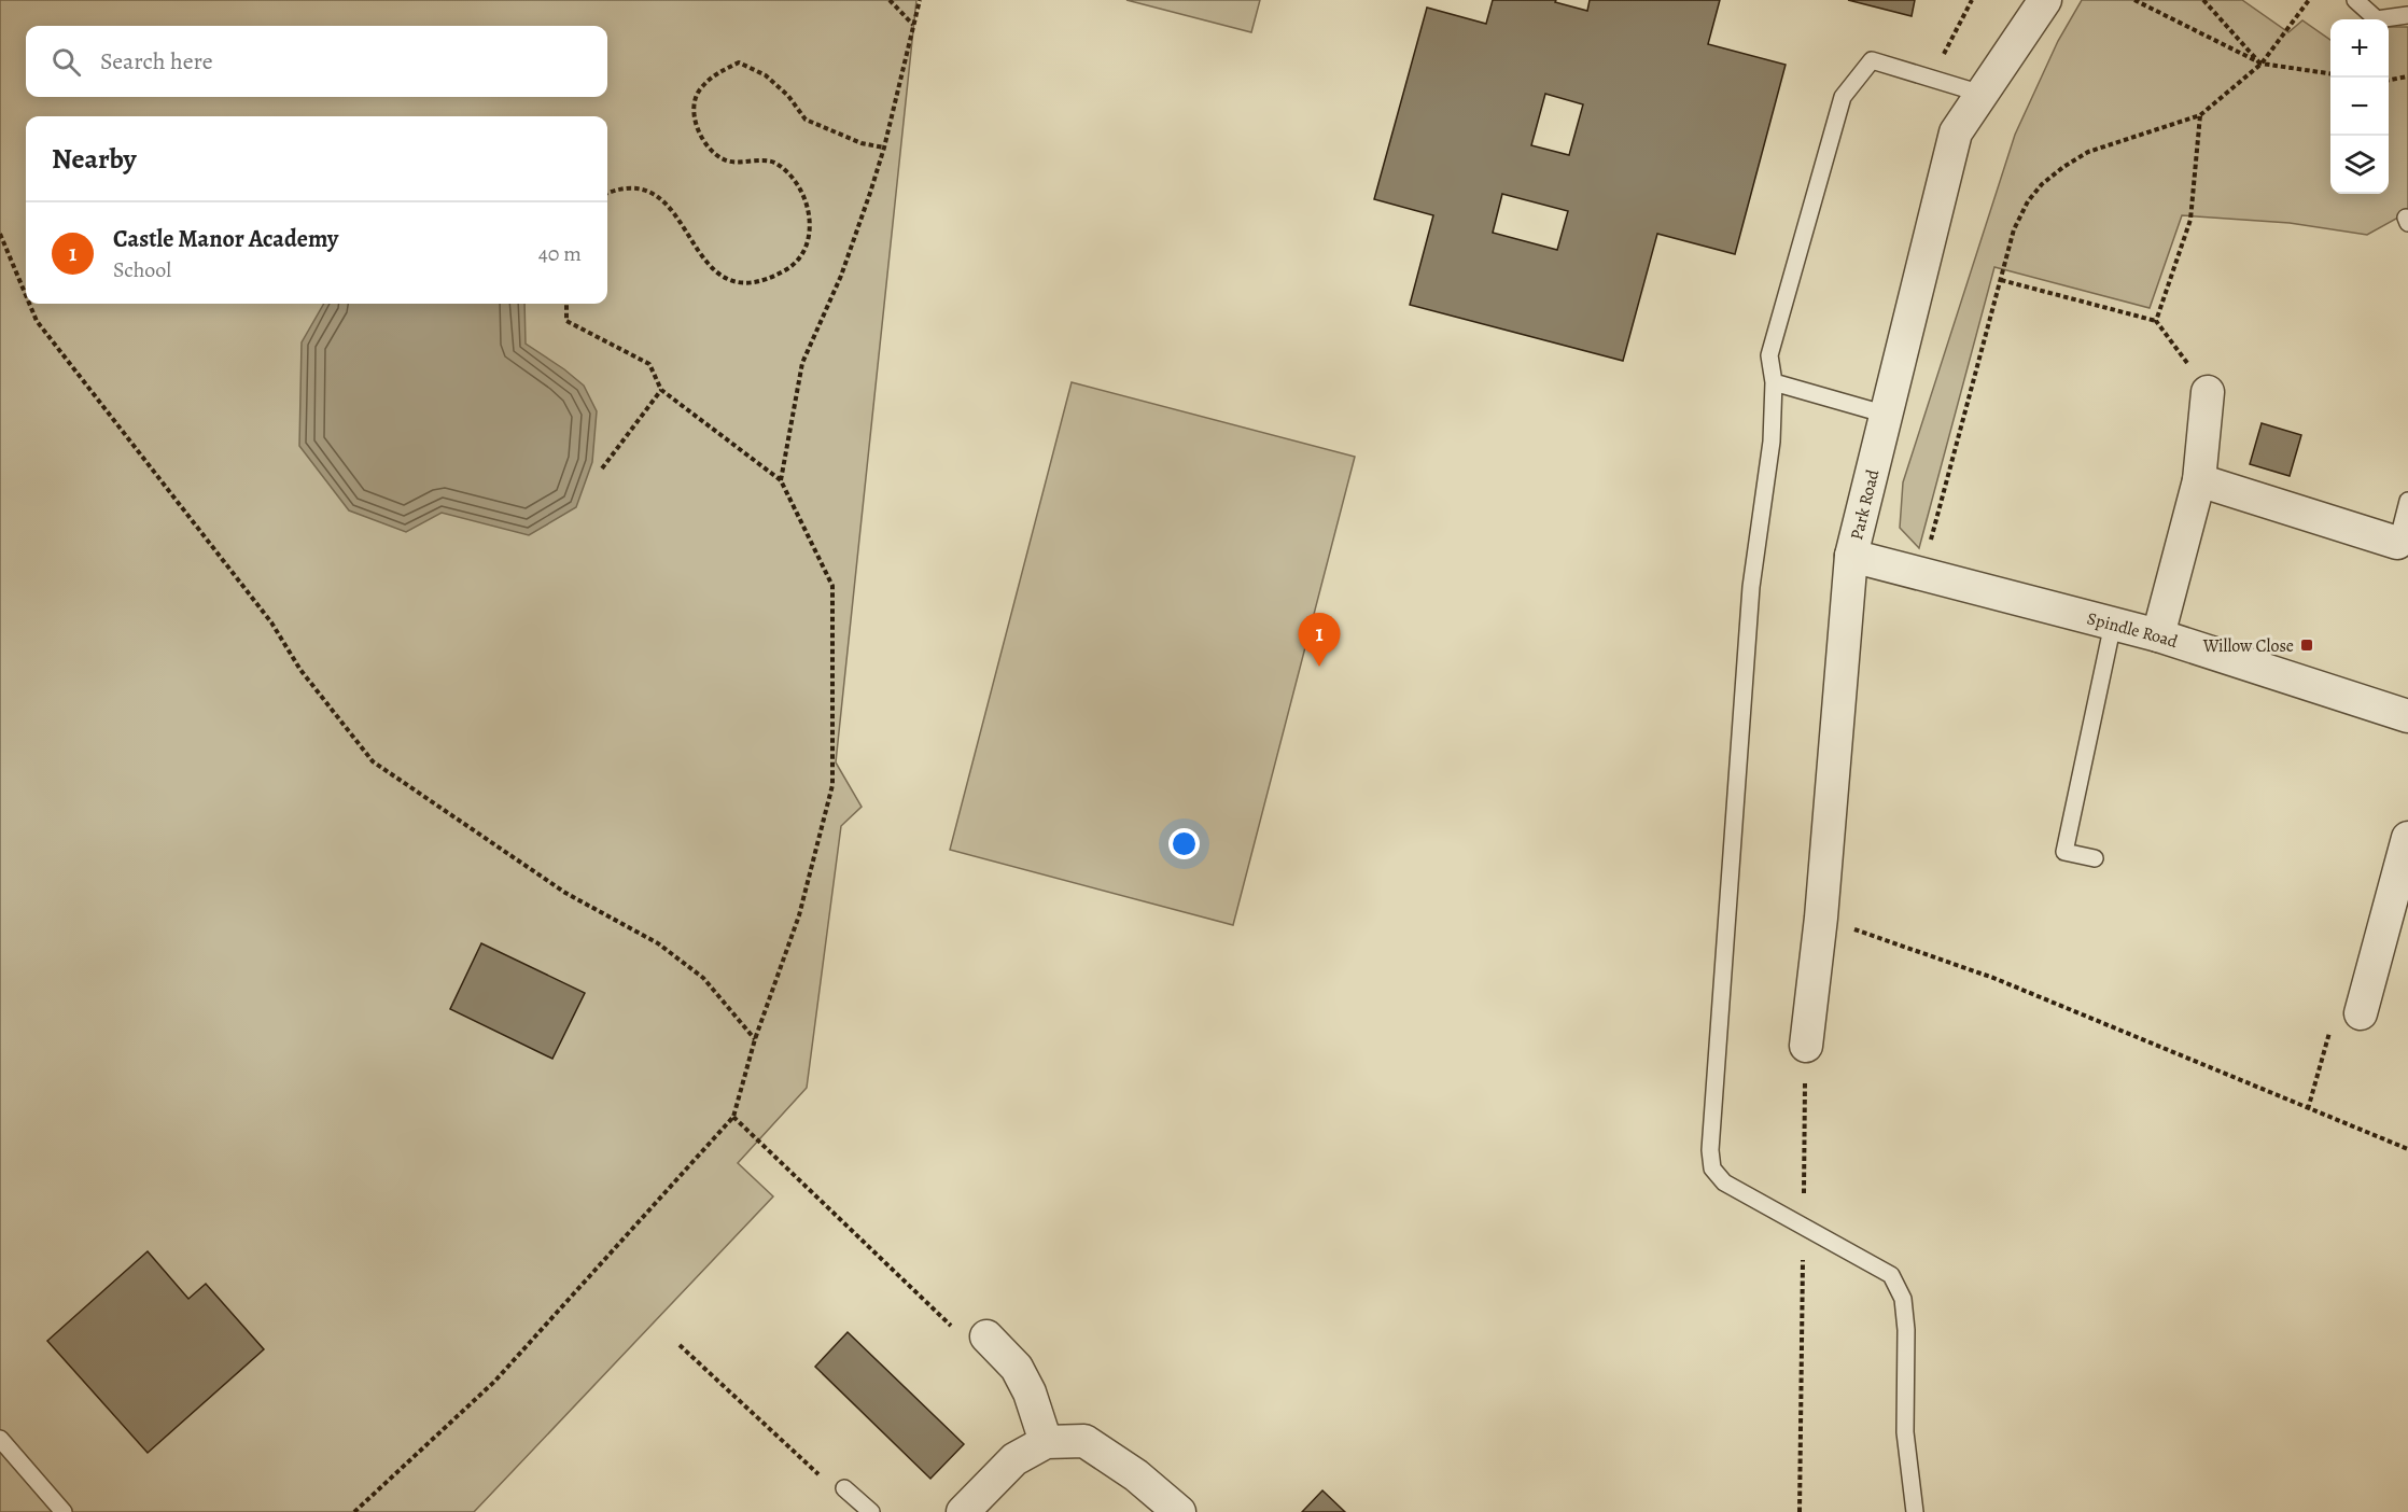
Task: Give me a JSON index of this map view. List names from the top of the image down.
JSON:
{
  "streets": {
    "street": ["Park Road", "Spindle Road"]
  },
  "crossings": [
    ["Park Road", "Spindle Road"]
  ],
  "places": {
    "transit": ["Willow Close"]
  },
  "page": {
    "map_buttons": ["+", "−"],
    "search": "Search here",
    "heading": "Nearby",
    "list": [
      {
        "mark": "1",
        "name": "Castle Manor Academy",
        "note": "School",
        "value": "40 m"
      }
    ],
    "pins": "1"
  }
}
